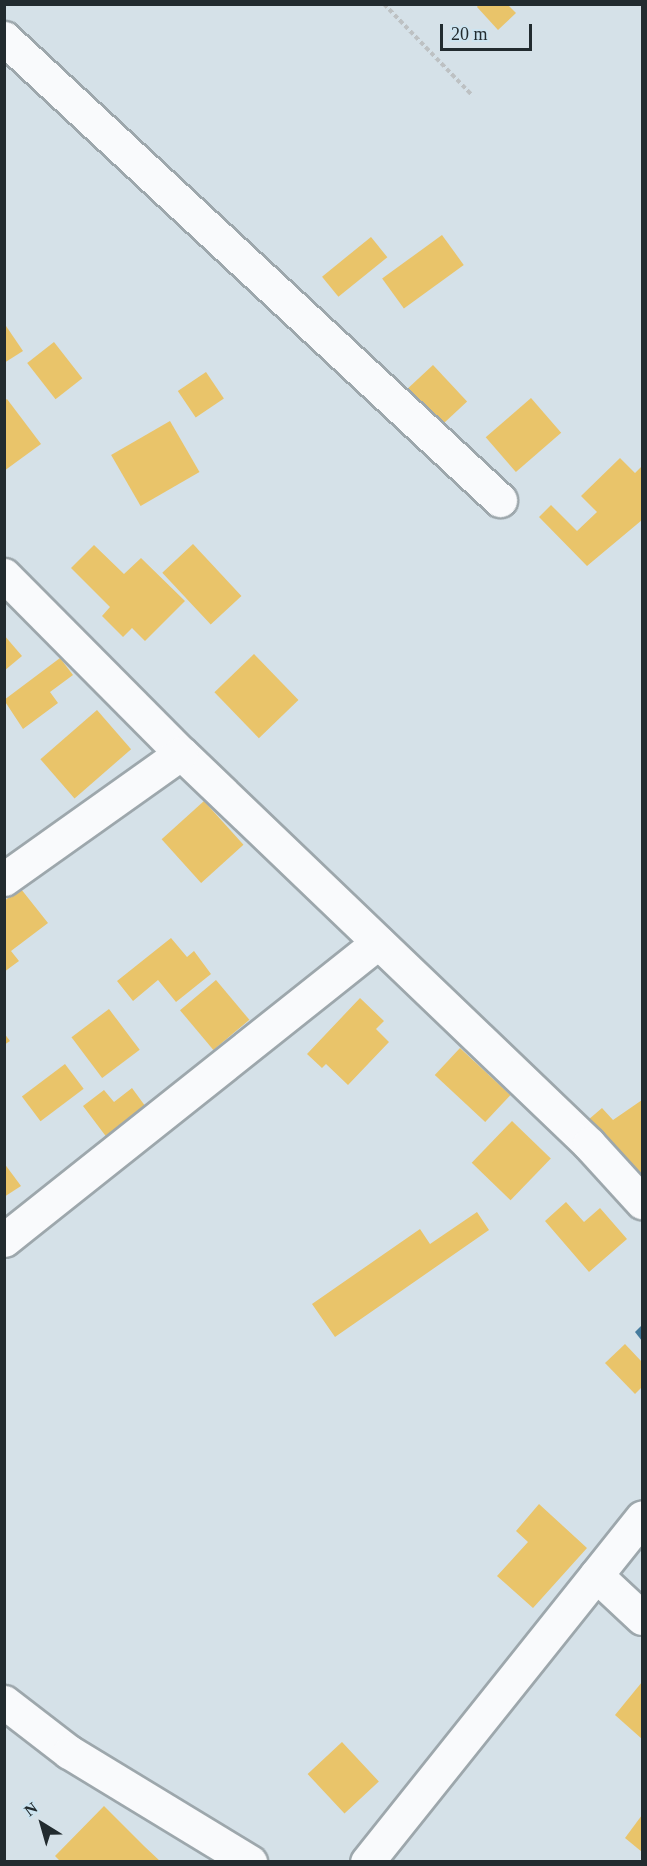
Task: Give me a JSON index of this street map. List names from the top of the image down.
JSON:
{
  "scale_bar": "20 m",
  "north": "top left"
}
